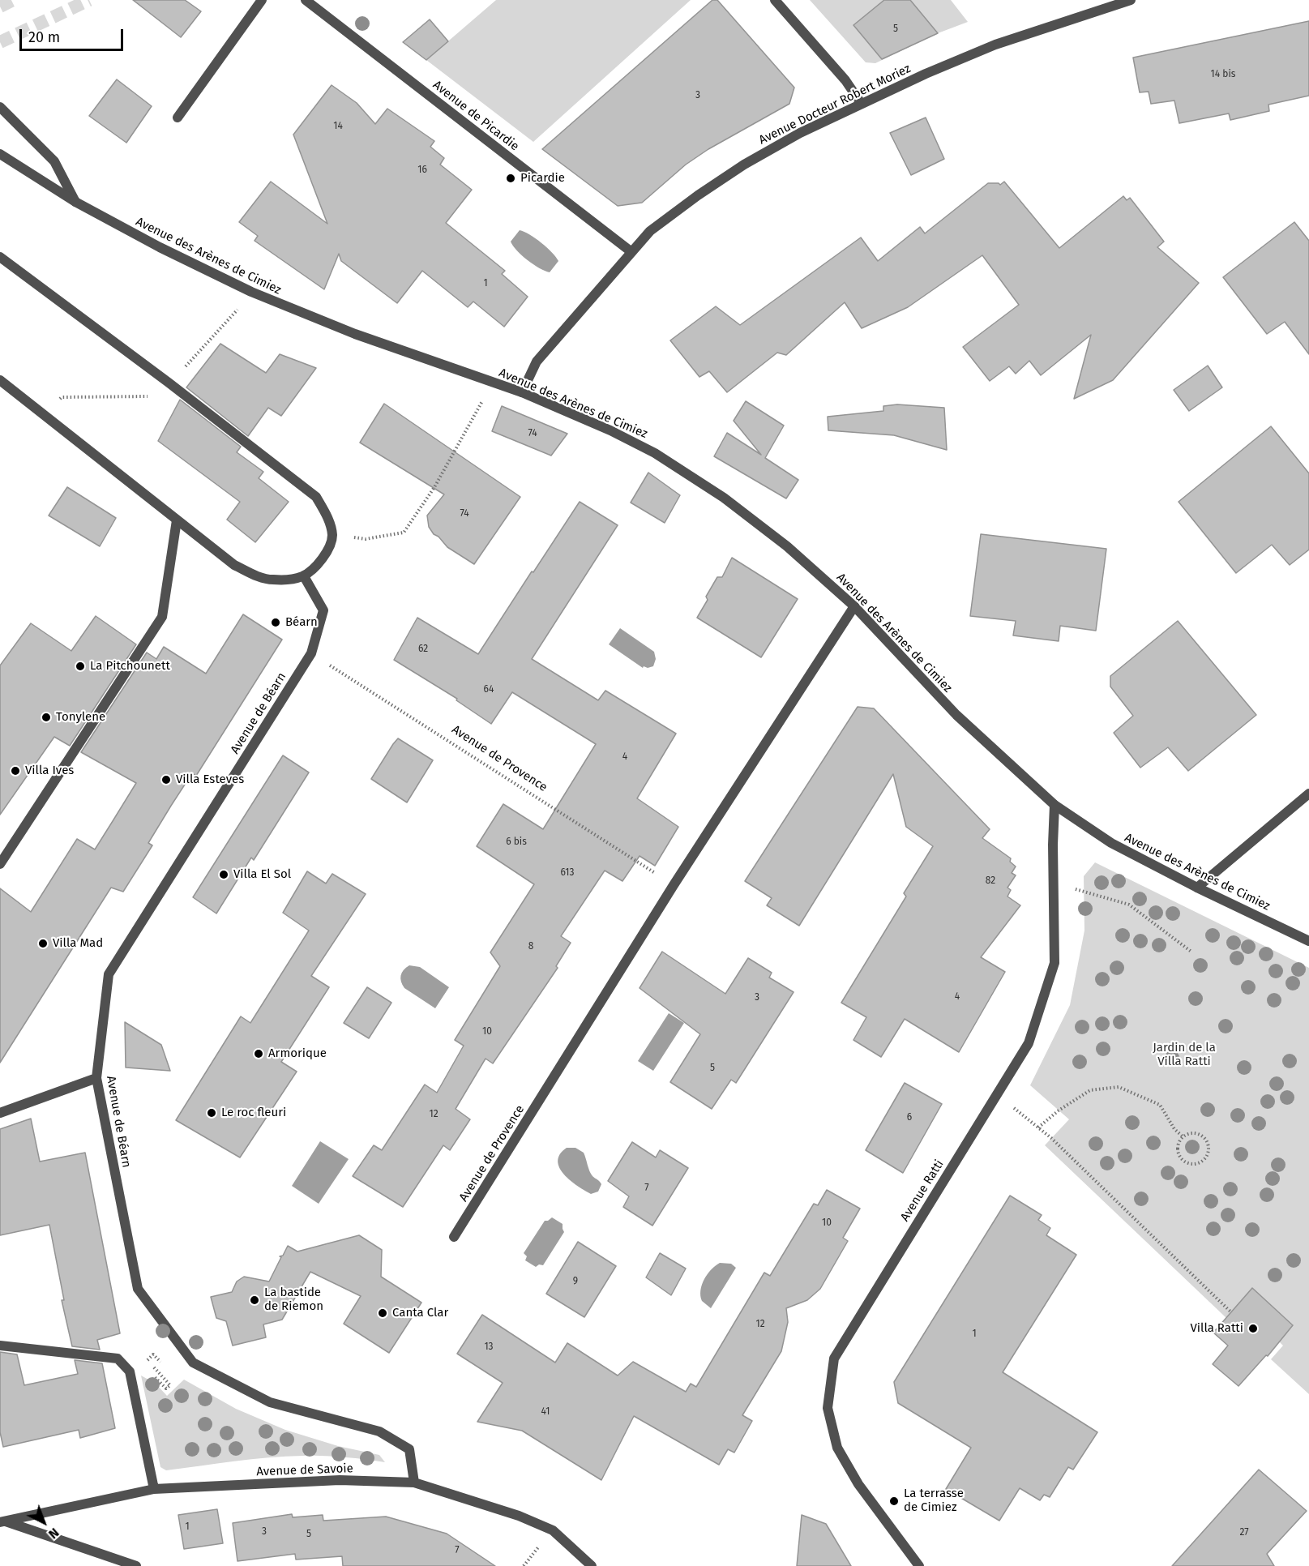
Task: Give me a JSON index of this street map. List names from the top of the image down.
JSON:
{
  "streets": {
    "street": [
      "Avenue Docteur Robert Moriez",
      "Avenue de Picardie",
      "Avenue des Arènes de Cimiez",
      "Avenue de Béarn",
      "Avenue de Provence",
      "Avenue Ratti",
      "Avenue de Savoie"
    ]
  },
  "crossings": [
    ["Avenue Docteur Robert Moriez", "Avenue de Picardie"],
    ["Avenue Docteur Robert Moriez", "Avenue des Arènes de Cimiez"],
    ["Avenue des Arènes de Cimiez", "Avenue de Provence"],
    ["Avenue des Arènes de Cimiez", "Avenue Ratti"],
    ["Avenue de Béarn", "Avenue de Provence"],
    ["Avenue de Béarn", "Avenue de Savoie"]
  ],
  "parks": ["Jardin de la Villa Ratti"],
  "places": [
    "Picardie",
    "Béarn",
    "La Pitchounett",
    "Tonylene",
    "Villa Ives",
    "Villa Esteves",
    "Villa El Sol",
    "Villa Mad",
    "Armorique",
    "Le roc fleuri",
    "La bastide de Riemon",
    "Canta Clar",
    "Villa Ratti",
    "La terrasse de Cimiez"
  ],
  "house_numbers": [
    "5",
    "14 bis",
    "3",
    "14",
    "16",
    "1",
    "74",
    "74",
    "62",
    "64",
    "4",
    "6 bis",
    "613",
    "82",
    "8",
    "4",
    "3",
    "10",
    "5",
    "12",
    "6",
    "7",
    "10",
    "9",
    "12",
    "1",
    "13",
    "41",
    "1",
    "3",
    "27",
    "5",
    "7"
  ],
  "scale_bar": "20 m",
  "north": "bottom right"
}
